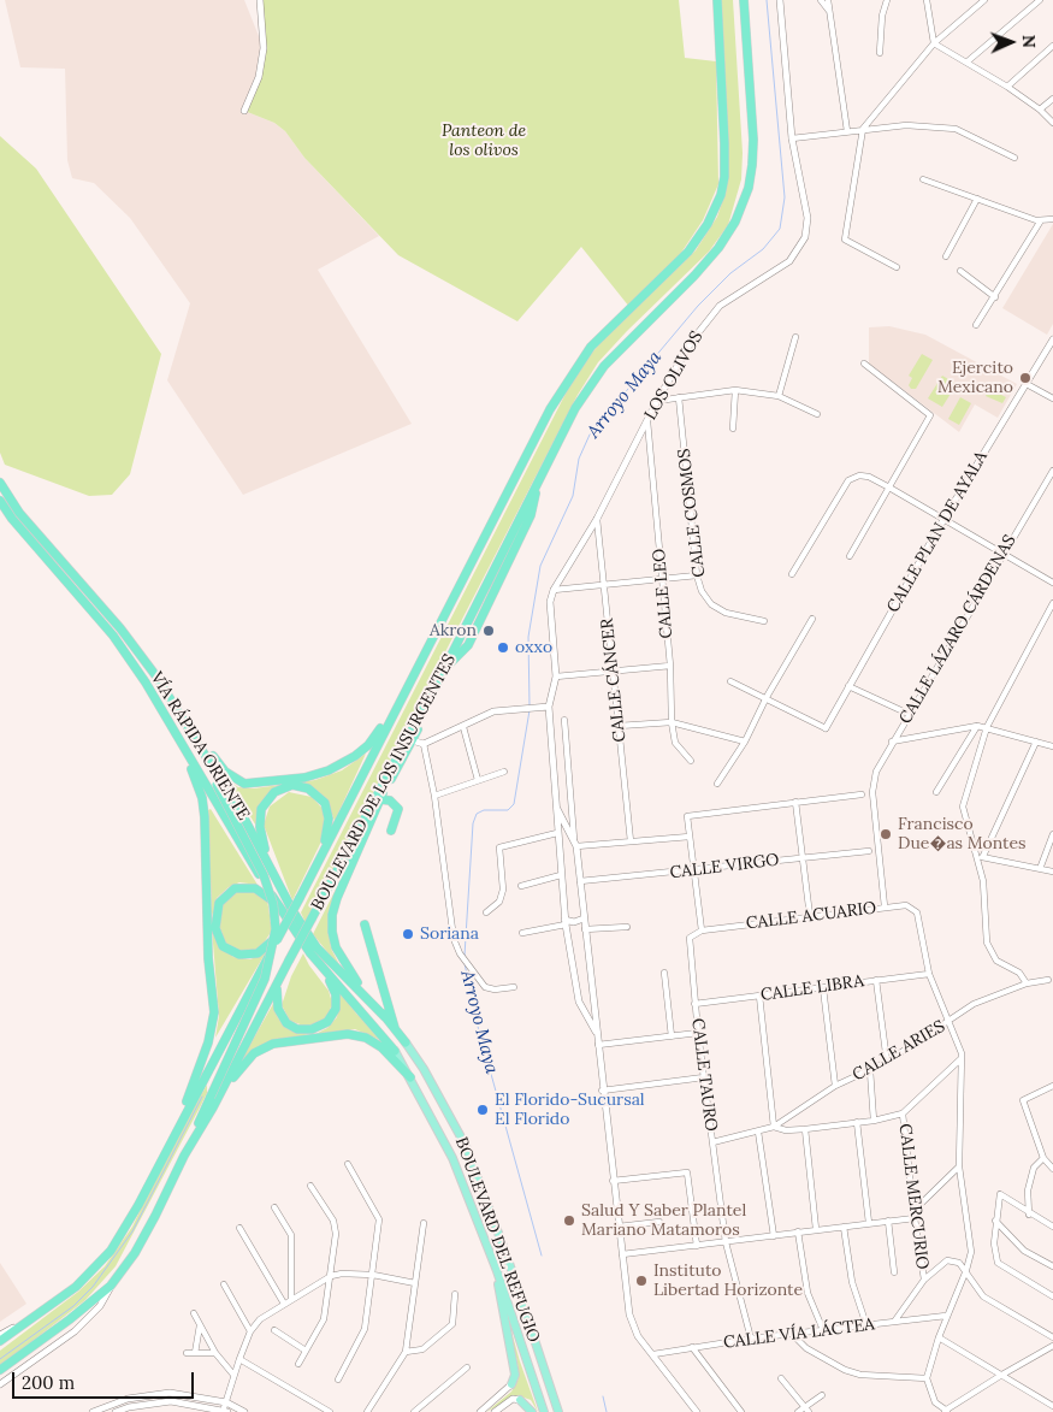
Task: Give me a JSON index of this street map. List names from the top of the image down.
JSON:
{
  "streets": {
    "highway": ["VÍA RÁPIDA ORIENTE", "BOULEVARD DE LOS INSURGENTES"],
    "main road": ["BOULEVARD DEL REFUGIO"],
    "street": [
      "LOS OLIVOS",
      "CALLE COSMOS",
      "CALLE PLAN DE AYALA",
      "CALLE LEO",
      "CALLE LÁZARO CÁRDENAS",
      "CALLE CÁNCER",
      "CALLE VIRGO",
      "CALLE ACUARIO",
      "CALLE LIBRA",
      "CALLE ARIES",
      "CALLE TAURO",
      "CALLE MERCURIO",
      "CALLE VÍA LÁCTEA"
    ]
  },
  "crossings": [
    ["LOS OLIVOS", "CALLE LEO"],
    ["LOS OLIVOS", "CALLE CÁNCER"],
    ["CALLE LÁZARO CÁRDENAS", "CALLE ACUARIO"],
    ["CALLE ACUARIO", "CALLE LIBRA"],
    ["CALLE ACUARIO", "CALLE TAURO"],
    ["CALLE LIBRA", "CALLE TAURO"],
    ["CALLE TAURO", "CALLE VÍA LÁCTEA"]
  ],
  "water": ["Arroyo Maya"],
  "parks": ["Panteon de los olivos"],
  "places": [
    "Ejercito Mexicano",
    "Akron",
    "oxxo",
    "Francisco Due�as Montes",
    "Soriana",
    "El Florido-Sucursal El Florido",
    "Salud Y Saber Plantel Mariano Matamoros",
    "Instituto Libertad Horizonte"
  ],
  "scale_bar": "200 m",
  "north": "right"
}
